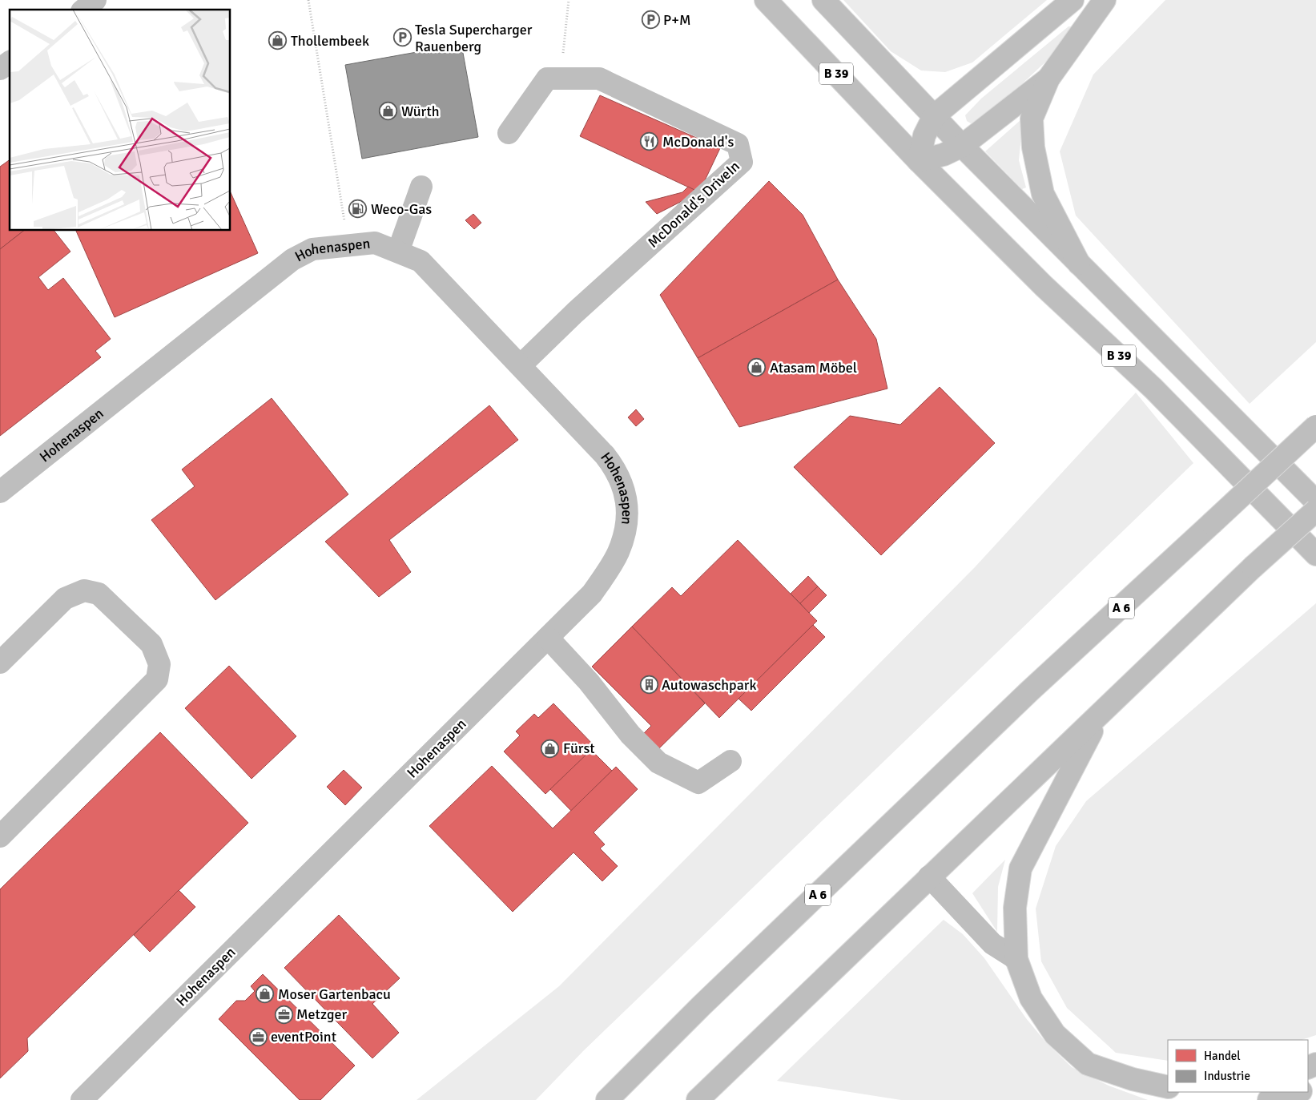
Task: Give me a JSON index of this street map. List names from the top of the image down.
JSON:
{
  "streets": {
    "main road": [
      "B 39",
      "McDonald's DriveIn",
      "Hohenaspen",
      "A 6"
    ]
  },
  "crossings": [
    ["McDonald's DriveIn", "Hohenaspen"]
  ],
  "places": {
    "parking": ["P+M", "Tesla Supercharger Rauenberg"],
    "shop": [
      "Thollembeek",
      "Würth",
      "Atasam Möbel",
      "Fürst",
      "Moser Gartenbacu"
    ],
    "restaurant": ["McDonald's"],
    "fuel station": ["Weco-Gas"],
    "building": ["Autowaschpark"],
    "office": ["Metzger", "eventPoint"]
  },
  "legend": ["Handel", "Industrie"]
}
